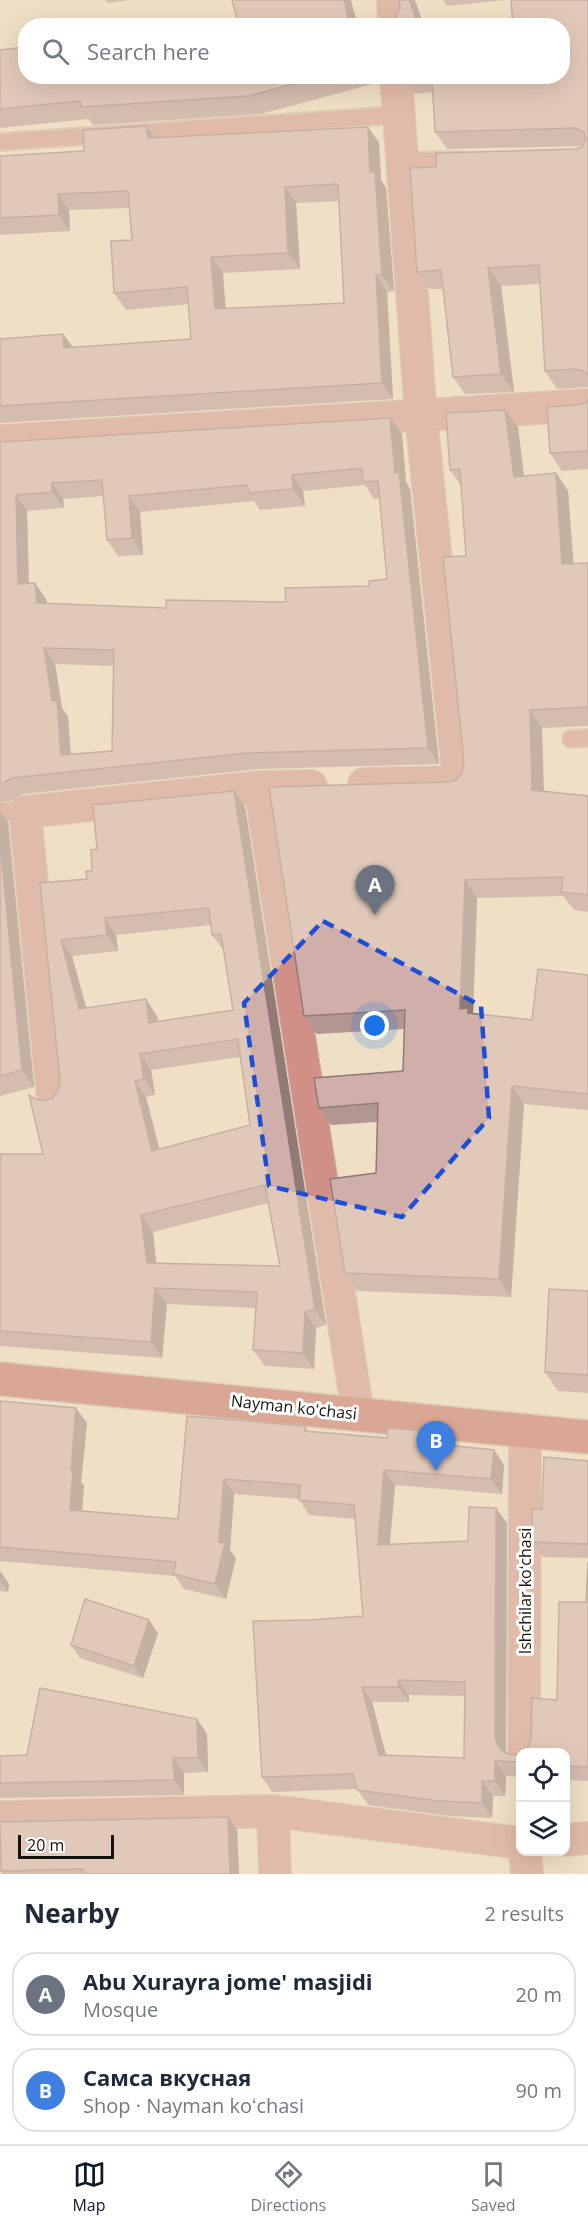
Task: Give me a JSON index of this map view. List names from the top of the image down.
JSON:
{
  "streets": {
    "main road": ["Nayman koʻchasi"],
    "street": ["Ishchilar koʻchasi"]
  },
  "crossings": [
    ["Nayman koʻchasi", "Ishchilar koʻchasi"]
  ],
  "scale_bar": "20 m",
  "page": {
    "search": "Search here",
    "pins": ["A", "B"],
    "scale": "20 m",
    "heading": ["Nearby", "2 results"],
    "list": [
      {
        "mark": "A",
        "name": "Abu Xurayra jome' masjidi",
        "note": "Mosque",
        "value": "20 m"
      },
      {
        "mark": "B",
        "name": "Самса вкусная",
        "note": "Shop · Nayman koʻchasi",
        "value": "90 m"
      }
    ],
    "nav": ["Map", "Directions", "Saved"]
  }
}
